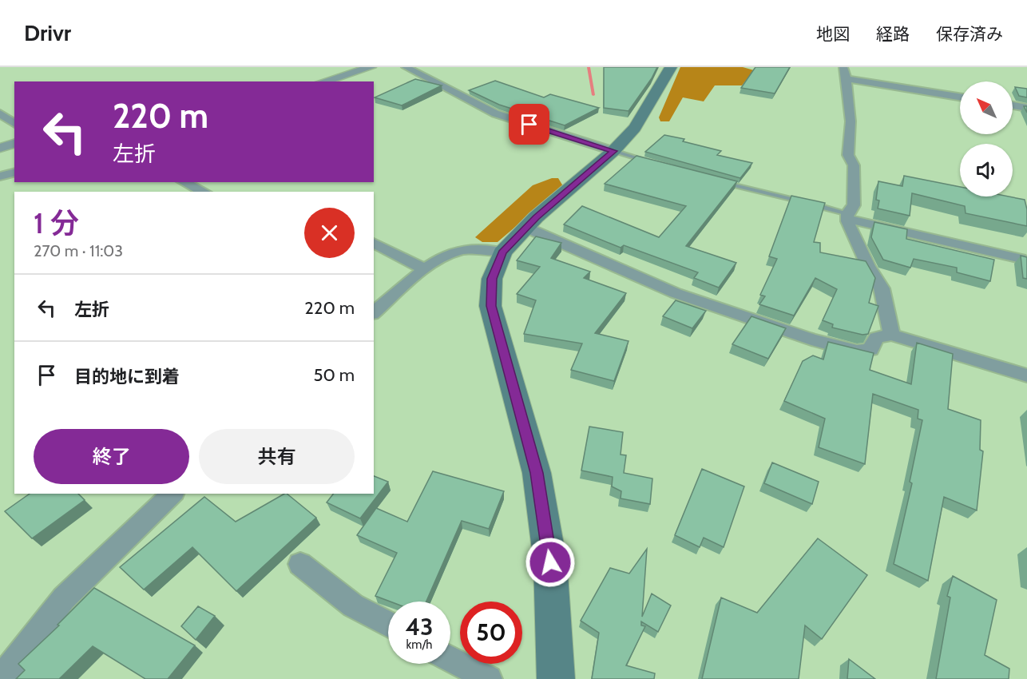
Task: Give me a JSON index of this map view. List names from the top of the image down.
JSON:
{
  "north": "top left",
  "page": {
    "header": "Drivr",
    "nav": ["地図", "経路", "保存済み"],
    "turn": ["220 m", "左折"],
    "heading": ["1 分", "270 m · 11:03"],
    "list": [
      {
        "name": "左折",
        "value": "220 m"
      },
      {
        "name": "目的地に到着",
        "value": "50 m"
      }
    ],
    "buttons": ["終了", "共有"],
    "speed": "43 km/h",
    "limit": "50"
  }
}
